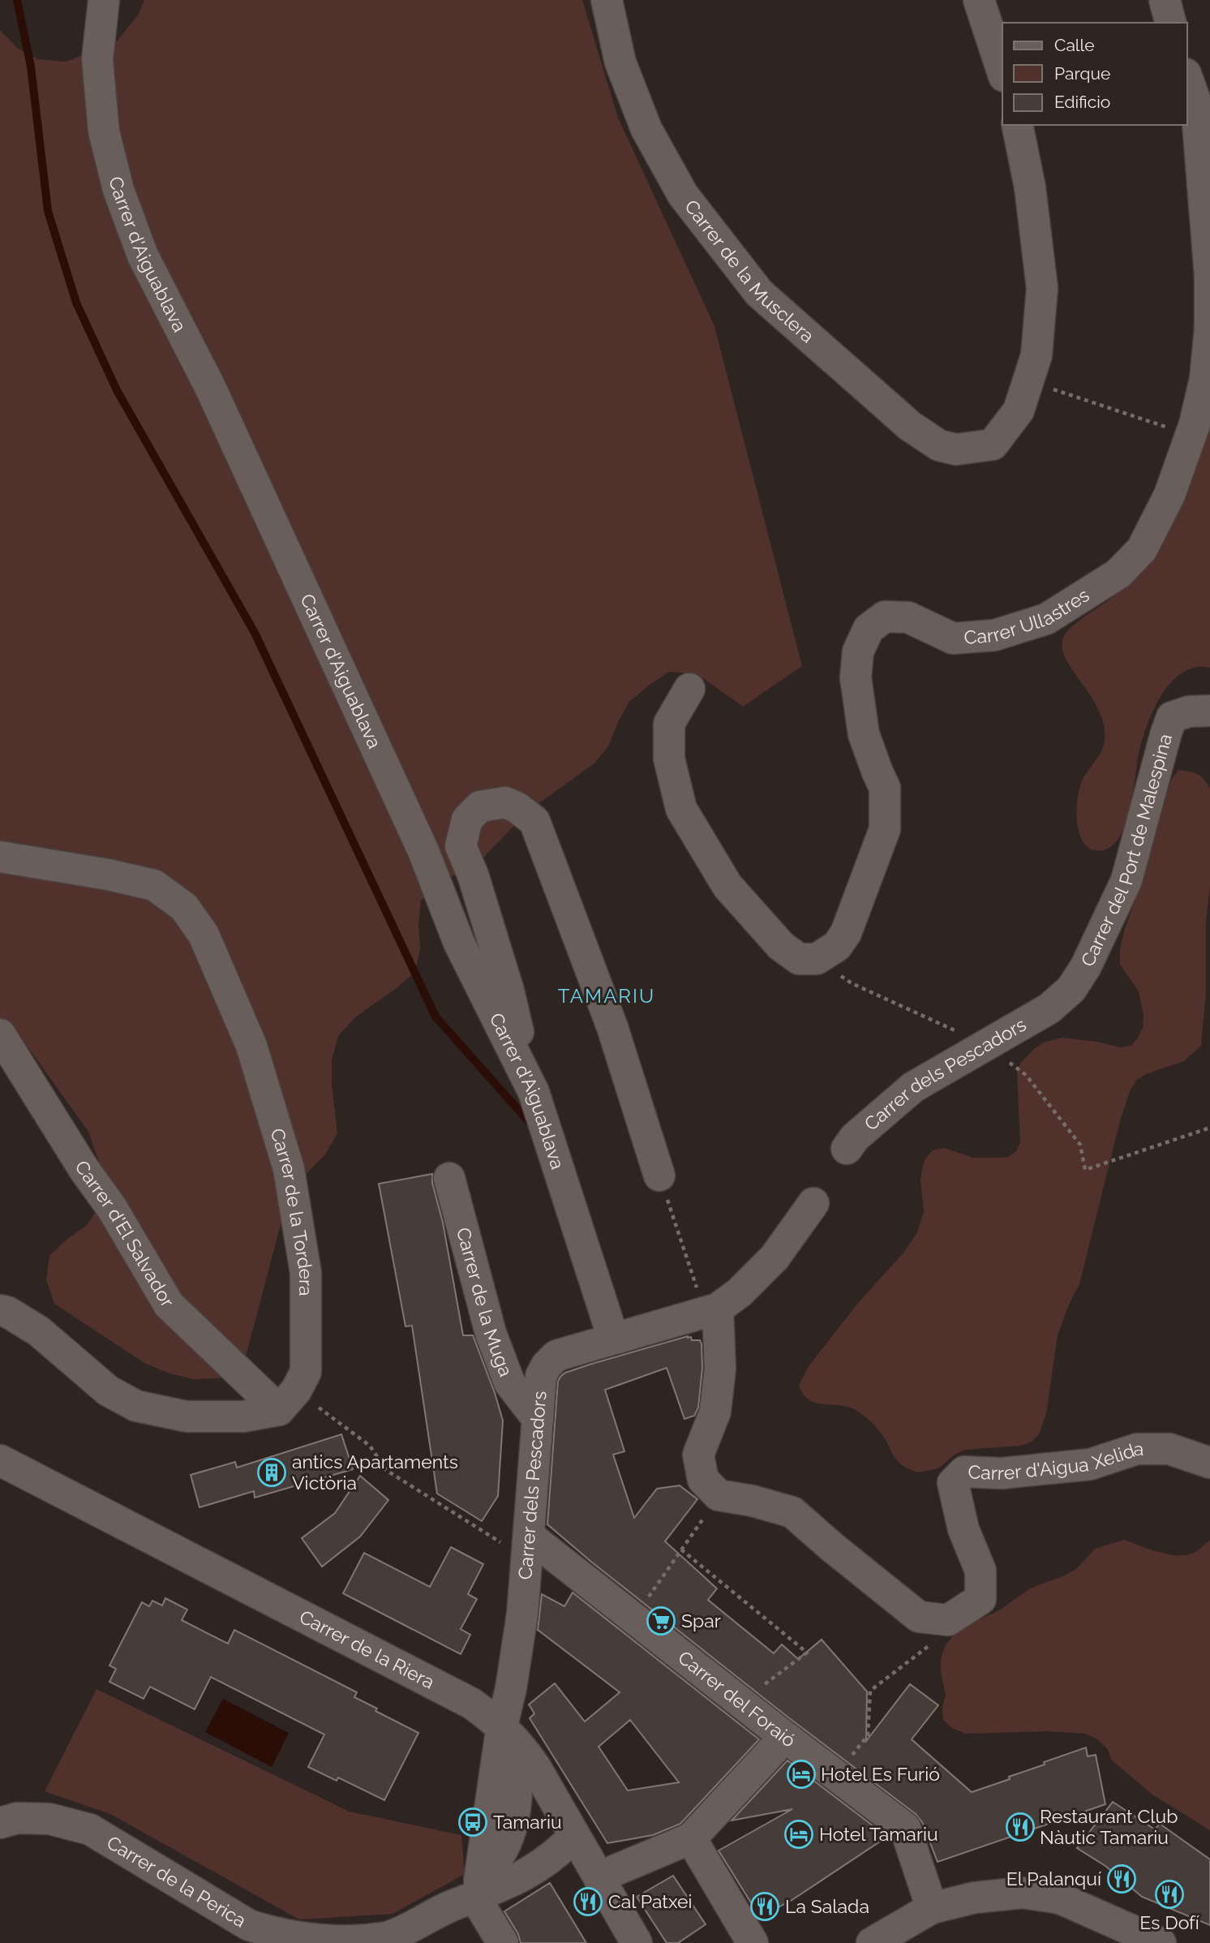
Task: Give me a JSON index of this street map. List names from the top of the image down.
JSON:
{
  "streets": {
    "street": [
      "Carrer d'Aiguablava",
      "Carrer de la Musclera",
      "Carrer Ullastres",
      "Carrer del Port de Malespina",
      "Carrer dels Pescadors",
      "Carrer de la Tordera",
      "Carrer d'El Salvador",
      "Carrer de la Muga",
      "Carrer d'Aigua Xelida",
      "Carrer de la Riera",
      "Carrer del Foraió",
      "Carrer de la Perica"
    ]
  },
  "crossings": [
    ["Carrer d'Aiguablava", "Carrer dels Pescadors"],
    ["Carrer del Port de Malespina", "Carrer dels Pescadors"],
    ["Carrer dels Pescadors", "Carrer de la Muga"],
    ["Carrer dels Pescadors", "Carrer de la Riera"],
    ["Carrer dels Pescadors", "Carrer del Foraió"],
    ["Carrer dels Pescadors", "Carrer de la Perica"],
    ["Carrer de la Tordera", "Carrer d'El Salvador"],
    ["Carrer de la Riera", "Carrer de la Perica"]
  ],
  "districts": ["TAMARIU"],
  "places": {
    "building": ["antics Apartaments Victòria"],
    "supermarket": ["Spar"],
    "hotel": ["Hotel Es Furió", "Hotel Tamariu"],
    "bus stop": ["Tamariu"],
    "restaurant": [
      "Restaurant Club Nàutic Tamariu",
      "El Palanquí",
      "Es Dofí",
      "Cal Patxei",
      "La Salada"
    ]
  },
  "legend": ["Calle", "Parque", "Edificio"]
}
